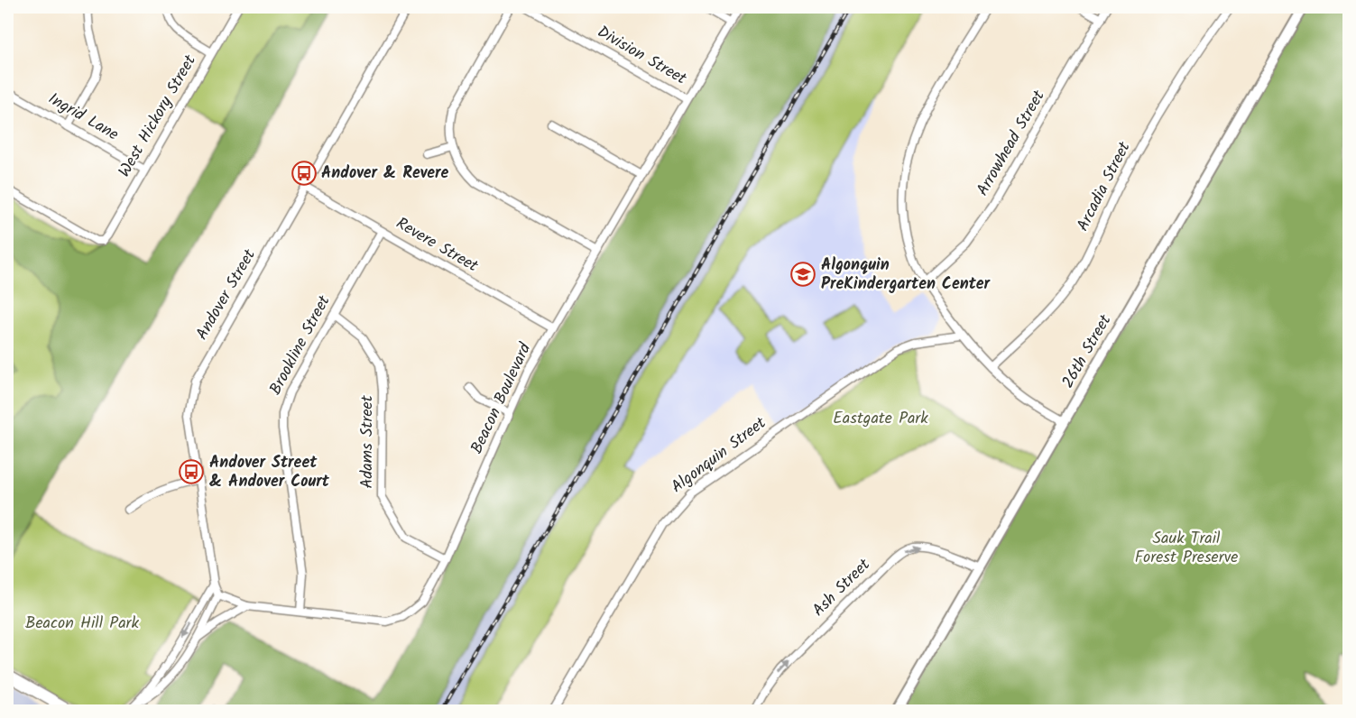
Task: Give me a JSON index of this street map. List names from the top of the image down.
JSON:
{
  "streets": {
    "street": [
      "Division Street",
      "West Hickory Street",
      "Ingrid Lane",
      "Arrowhead Street",
      "Arcadia Street",
      "Revere Street",
      "Andover Street",
      "Brookline Street",
      "26th Street",
      "Beacon Boulevard",
      "Adams Street",
      "Algonquin Street",
      "Ash Street"
    ]
  },
  "crossings": [
    ["Division Street", "Beacon Boulevard"],
    ["West Hickory Street", "Ingrid Lane"],
    ["Revere Street", "Andover Street"],
    ["Revere Street", "Brookline Street"],
    ["Revere Street", "Beacon Boulevard"],
    ["Brookline Street", "Beacon Boulevard"],
    ["Brookline Street", "Adams Street"],
    ["26th Street", "Ash Street"],
    ["Beacon Boulevard", "Adams Street"]
  ],
  "one_way": ["Ash Street"],
  "parks": ["Eastgate Park", "Sauk Trail Forest Preserve", "Beacon Hill Park"],
  "places": {
    "bus stop": ["Andover & Revere", "Andover Street & Andover Court"],
    "school or university": ["Algonquin PreKindergarten Center"]
  }
}
